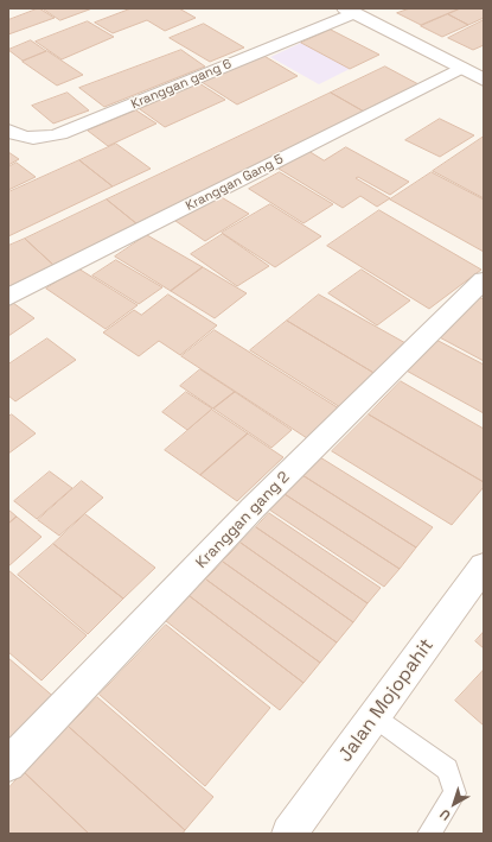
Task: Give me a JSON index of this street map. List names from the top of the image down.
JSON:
{
  "streets": {
    "street": [
      "Kranggan gang 6",
      "Kranggan Gang 5",
      "Kranggan gang 2",
      "Jalan Mojopahit"
    ]
  },
  "north": "bottom left"
}
